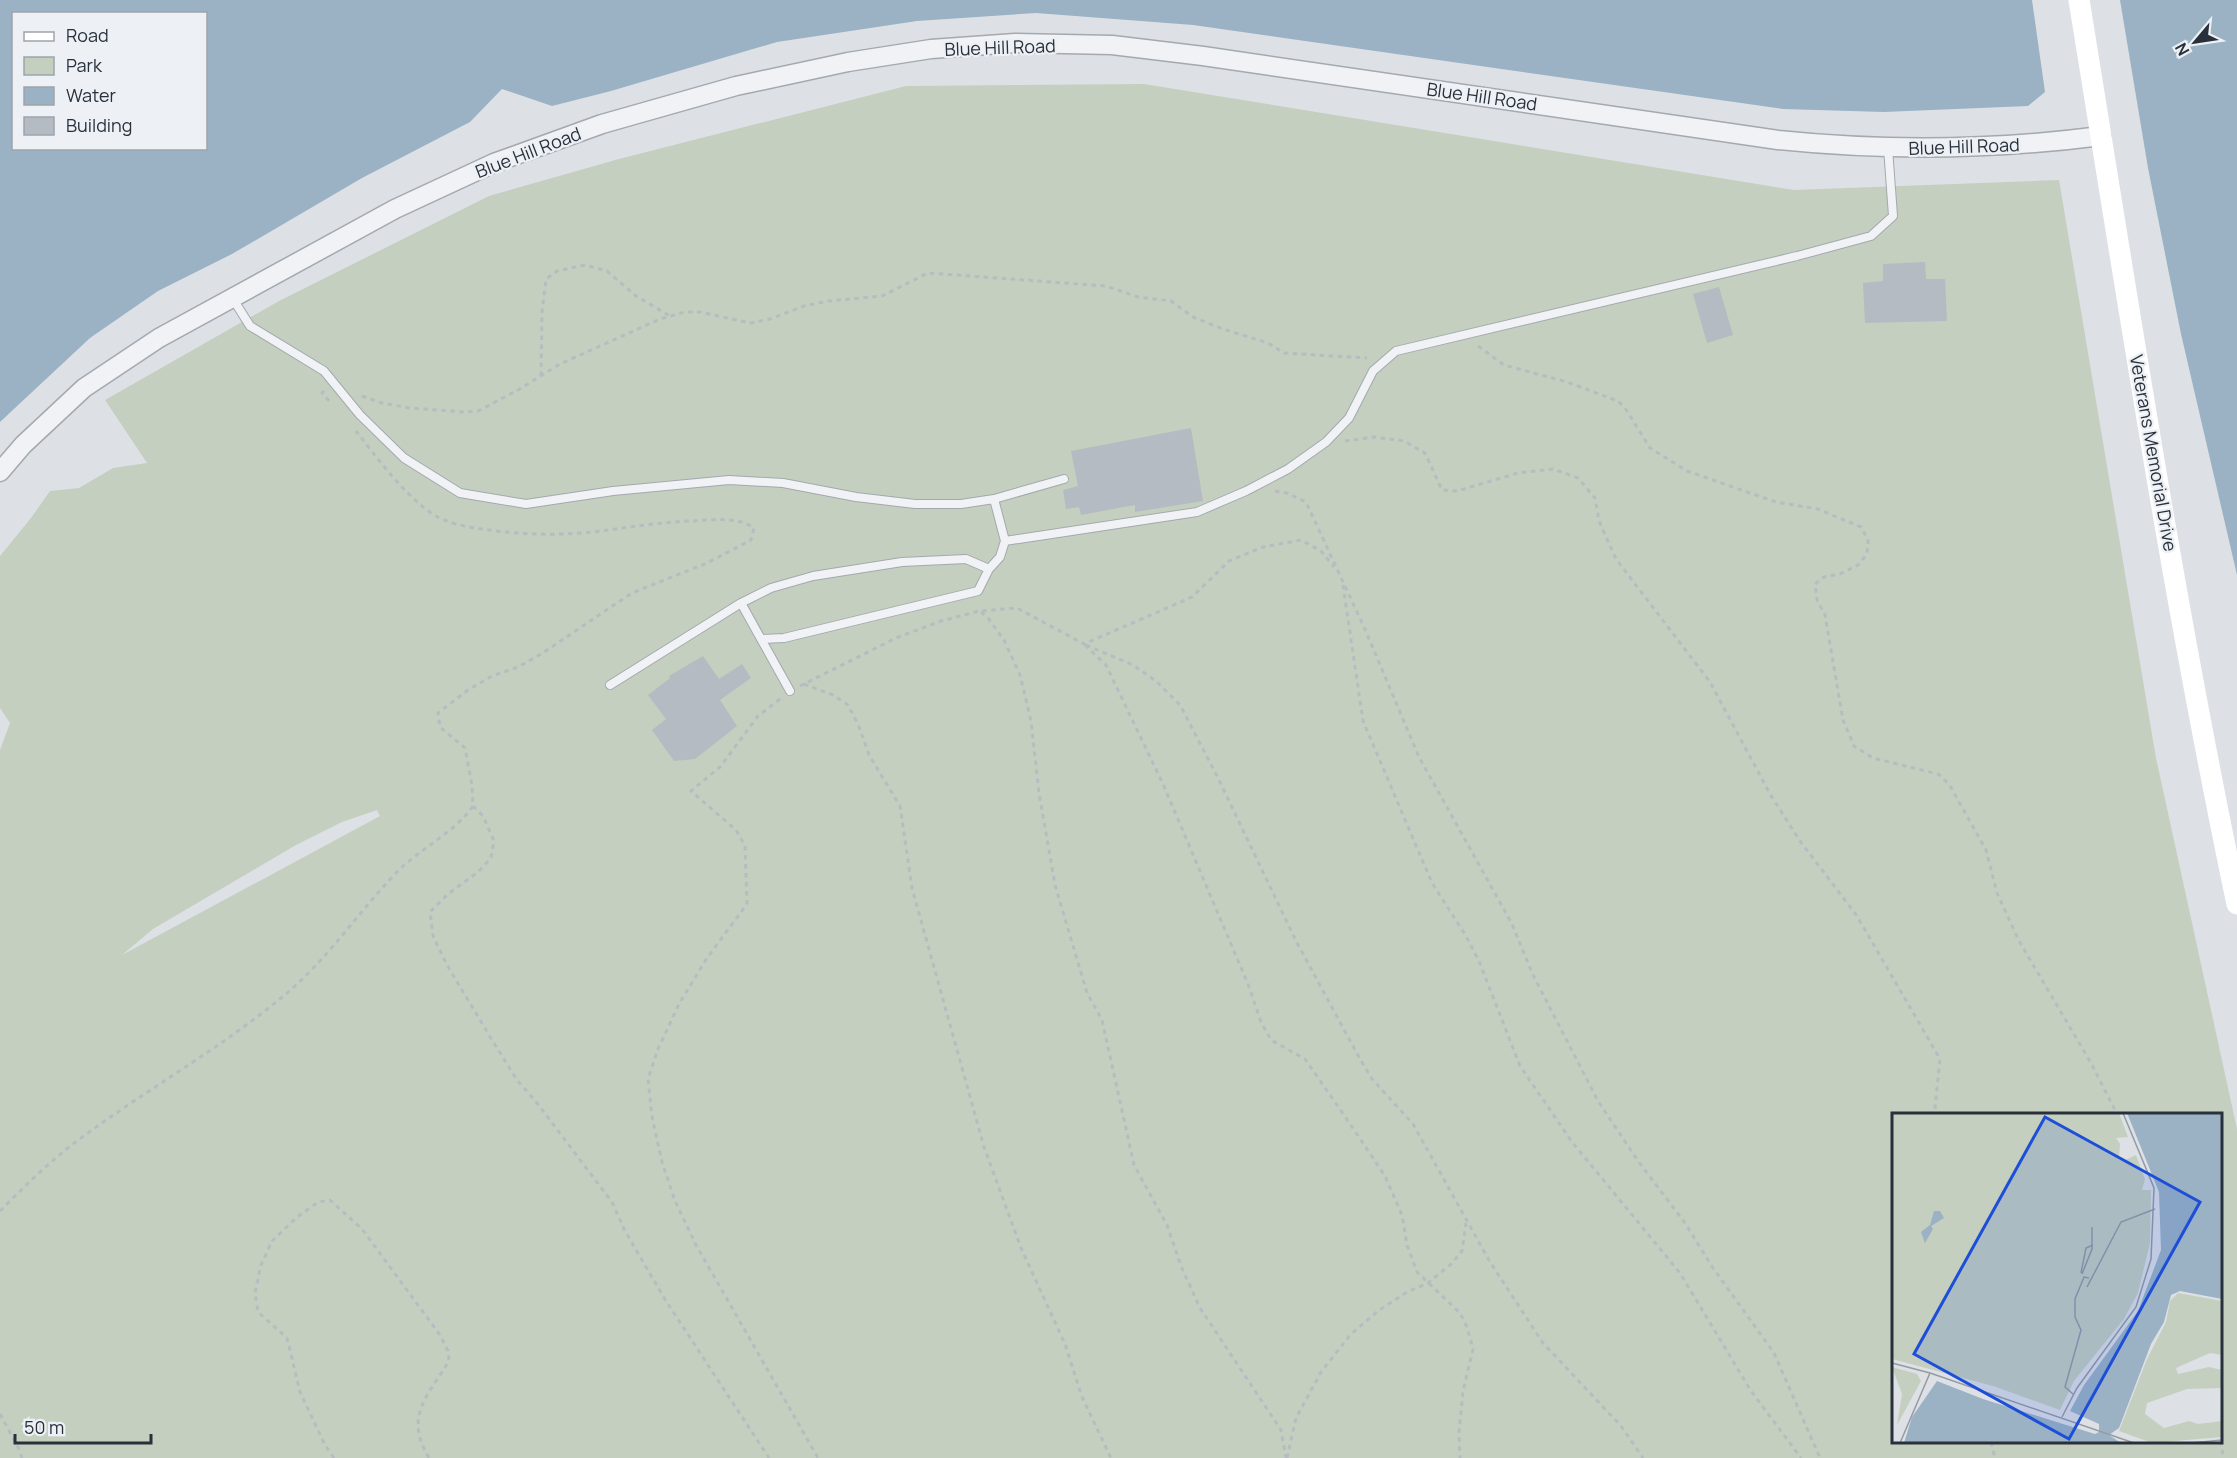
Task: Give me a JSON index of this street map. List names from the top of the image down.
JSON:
{
  "streets": {
    "main road": ["Veterans Memorial Drive"],
    "street": ["Blue Hill Road"]
  },
  "crossings": [
    ["Blue Hill Road", "Veterans Memorial Drive"]
  ],
  "legend": [
    "Road",
    "Park",
    "Water",
    "Building"
  ],
  "scale_bar": "50 m",
  "north": "bottom left"
}
